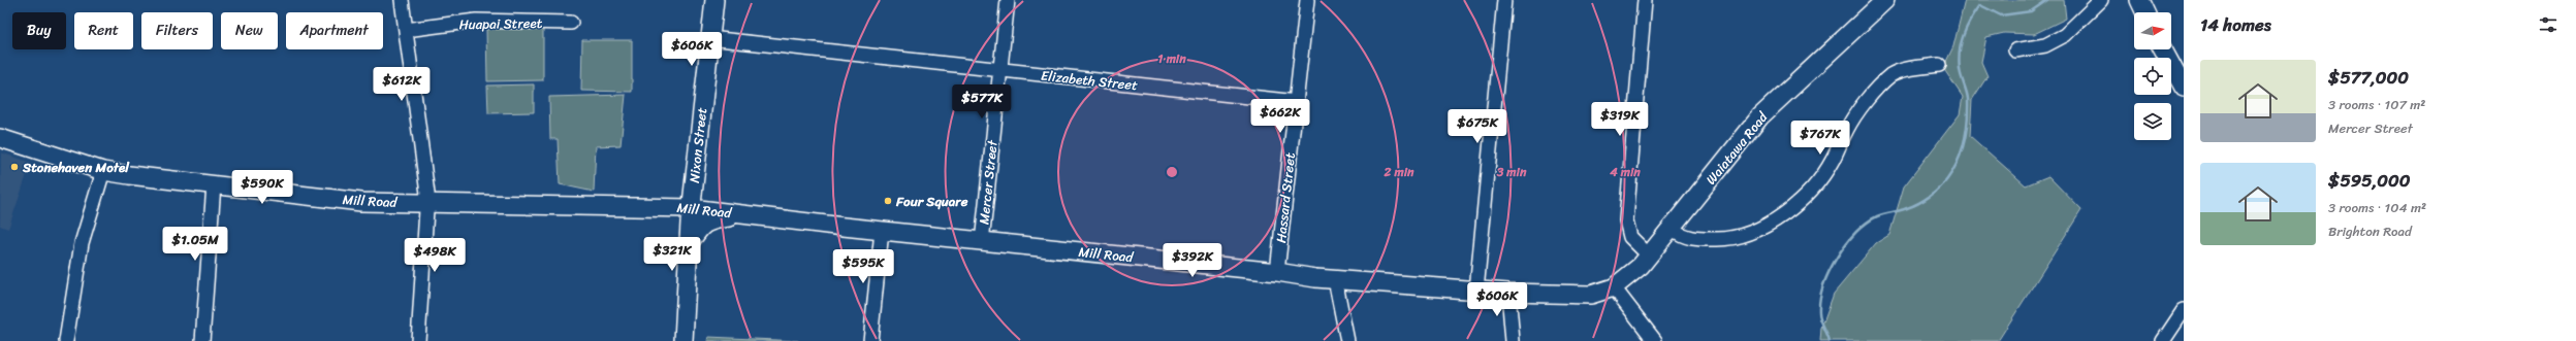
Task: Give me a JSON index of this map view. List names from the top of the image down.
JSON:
{
  "streets": {
    "main road": ["Nixon Street", "Waiatawa Road", "Mill Road"],
    "street": [
      "Huapai Street",
      "Elizabeth Street",
      "Mercer Street",
      "Hassard Street"
    ]
  },
  "crossings": [
    ["Elizabeth Street", "Nixon Street"],
    ["Elizabeth Street", "Mercer Street"],
    ["Elizabeth Street", "Hassard Street"],
    ["Nixon Street", "Mill Road"],
    ["Waiatawa Road", "Mill Road"],
    ["Mercer Street", "Mill Road"],
    ["Hassard Street", "Mill Road"]
  ],
  "places": ["Stonehaven Motel", "Four Square"],
  "north": "right",
  "page": {
    "heading": "14 homes",
    "chip": [
      "Buy",
      "Rent",
      "Filters",
      "New",
      "Apartment"
    ],
    "price": [
      "$606K",
      "$612K",
      "$577K",
      "$662K",
      "$319K",
      "$675K",
      "$767K",
      "$590K",
      "$1.05M",
      "$321K",
      "$498K",
      "$392K",
      "$595K",
      "$606K"
    ],
    "list": [
      {
        "name": "$577,000",
        "note": "3 rooms · 107 m² · Mercer Street"
      },
      {
        "name": "$595,000",
        "note": "3 rooms · 104 m² · Brighton Road"
      }
    ]
  },
  "rings": [
    "1 min",
    "2 min",
    "3 min",
    "4 min"
  ]
}
